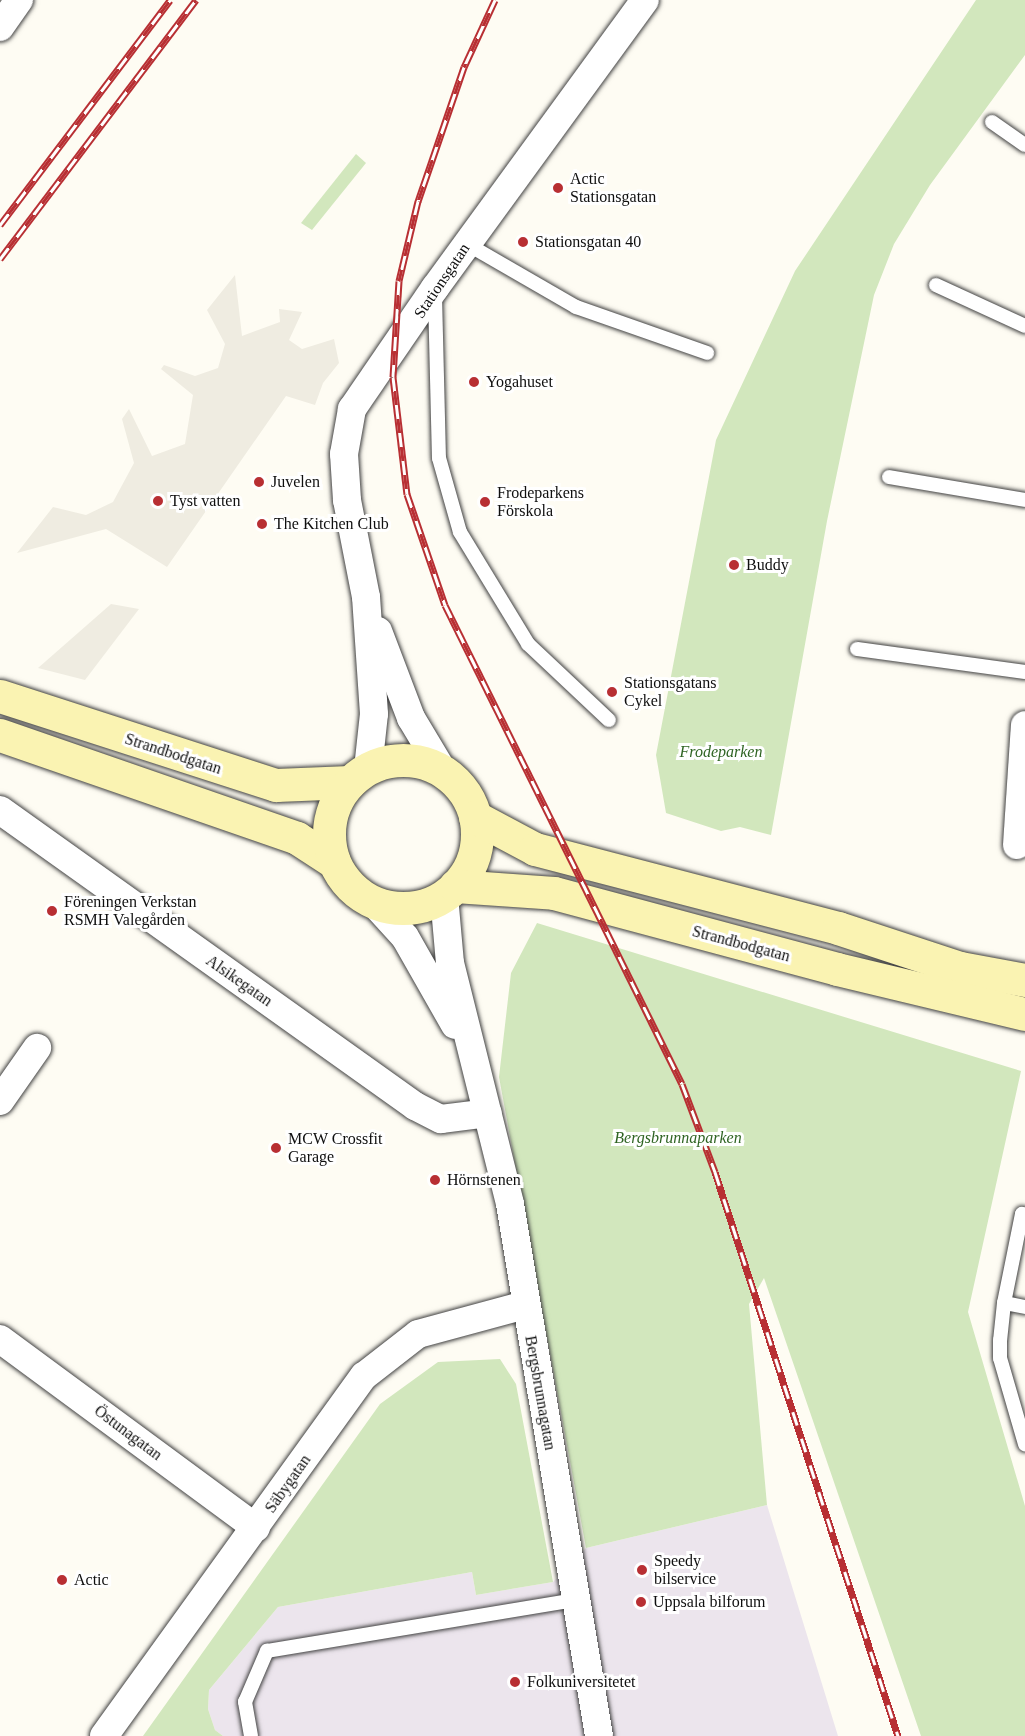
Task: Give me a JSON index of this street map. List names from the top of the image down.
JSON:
{
  "streets": {
    "main road": ["Strandbodgatan"],
    "street": [
      "Stationsgatan",
      "Alsikegatan",
      "Bergsbrunnagatan",
      "Östunagatan",
      "Säbygatan"
    ]
  },
  "crossings": [
    ["Stationsgatan", "Strandbodgatan"],
    ["Stationsgatan", "Bergsbrunnagatan"],
    ["Strandbodgatan", "Bergsbrunnagatan"],
    ["Alsikegatan", "Bergsbrunnagatan"],
    ["Bergsbrunnagatan", "Säbygatan"],
    ["Östunagatan", "Säbygatan"]
  ],
  "parks": ["Frodeparken", "Bergsbrunnaparken"],
  "places": [
    "Actic Stationsgatan",
    "Stationsgatan 40",
    "Yogahuset",
    "Juvelen",
    "Tyst vatten",
    "Frodeparkens Förskola",
    "The Kitchen Club",
    "Buddy",
    "Stationsgatans Cykel",
    "Föreningen Verkstan RSMH Valegården",
    "MCW Crossfit Garage",
    "Hörnstenen",
    "Speedy bilservice",
    "Actic",
    "Uppsala bilforum",
    "Folkuniversitetet"
  ]
}
